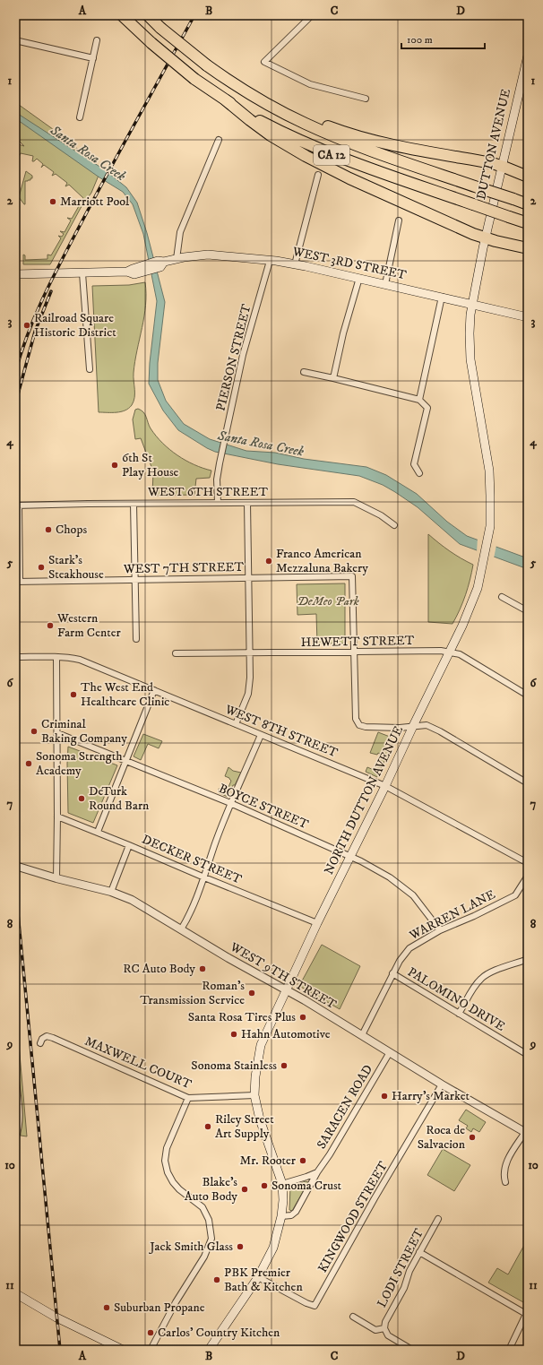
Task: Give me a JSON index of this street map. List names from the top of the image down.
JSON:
{
  "streets": {
    "highway": ["CA 12"],
    "main road": ["DUTTON AVENUE", "WEST 3RD STREET", "NORTH DUTTON AVENUE"],
    "street": [
      "PIERSON STREET",
      "WEST 6TH STREET",
      "WEST 7TH STREET",
      "HEWETT STREET",
      "WEST 8TH STREET",
      "BOYCE STREET",
      "DECKER STREET",
      "WARREN LANE",
      "WEST 9TH STREET",
      "PALOMINO DRIVE",
      "MAXWELL COURT",
      "SARACEN ROAD",
      "KINGWOOD STREET",
      "LODI STREET"
    ]
  },
  "crossings": [
    ["DUTTON AVENUE", "NORTH DUTTON AVENUE"],
    ["WEST 3RD STREET", "PIERSON STREET"],
    ["WEST 3RD STREET", "NORTH DUTTON AVENUE"],
    ["PIERSON STREET", "WEST 6TH STREET"],
    ["WEST 7TH STREET", "HEWETT STREET"],
    ["HEWETT STREET", "NORTH DUTTON AVENUE"],
    ["WEST 8TH STREET", "NORTH DUTTON AVENUE"],
    ["NORTH DUTTON AVENUE", "BOYCE STREET"],
    ["NORTH DUTTON AVENUE", "DECKER STREET"],
    ["NORTH DUTTON AVENUE", "WEST 9TH STREET"],
    ["NORTH DUTTON AVENUE", "MAXWELL COURT"],
    ["NORTH DUTTON AVENUE", "SARACEN ROAD"],
    ["NORTH DUTTON AVENUE", "KINGWOOD STREET"],
    ["BOYCE STREET", "WARREN LANE"],
    ["WARREN LANE", "WEST 9TH STREET"],
    ["WARREN LANE", "PALOMINO DRIVE"],
    ["WEST 9TH STREET", "SARACEN ROAD"],
    ["WEST 9TH STREET", "KINGWOOD STREET"]
  ],
  "water": ["Santa Rosa Creek"],
  "parks": ["DeMeo Park"],
  "places": [
    "Marriott Pool",
    "Railroad Square Historic District",
    "6th St Play House",
    "Chops",
    "Franco American Mezzaluna Bakery",
    "Stark's Steakhouse",
    "Western Farm Center",
    "The West End Healthcare Clinic",
    "Criminal Baking Company",
    "Sonoma Strength Academy",
    "DeTurk Round Barn",
    "RC Auto Body",
    "Roman's Transmission Service",
    "Santa Rosa Tires Plus",
    "Hahn Automotive",
    "Sonoma Stainless",
    "Harry's Market",
    "Riley Street Art Supply",
    "Roca de Salvacion",
    "Mr. Rooter",
    "Sonoma Crust",
    "Blake's Auto Body",
    "Jack Smith Glass",
    "PBK Premier Bath & Kitchen",
    "Suburban Propane",
    "Carlos' Country Kitchen"
  ],
  "scale_bar": "100 m",
  "grid": {
    "columns": [
      "A",
      "B",
      "C",
      "D"
    ],
    "rows": [
      "1",
      "2",
      "3",
      "4",
      "5",
      "6",
      "7",
      "8",
      "9",
      "10",
      "11"
    ]
  }
}
